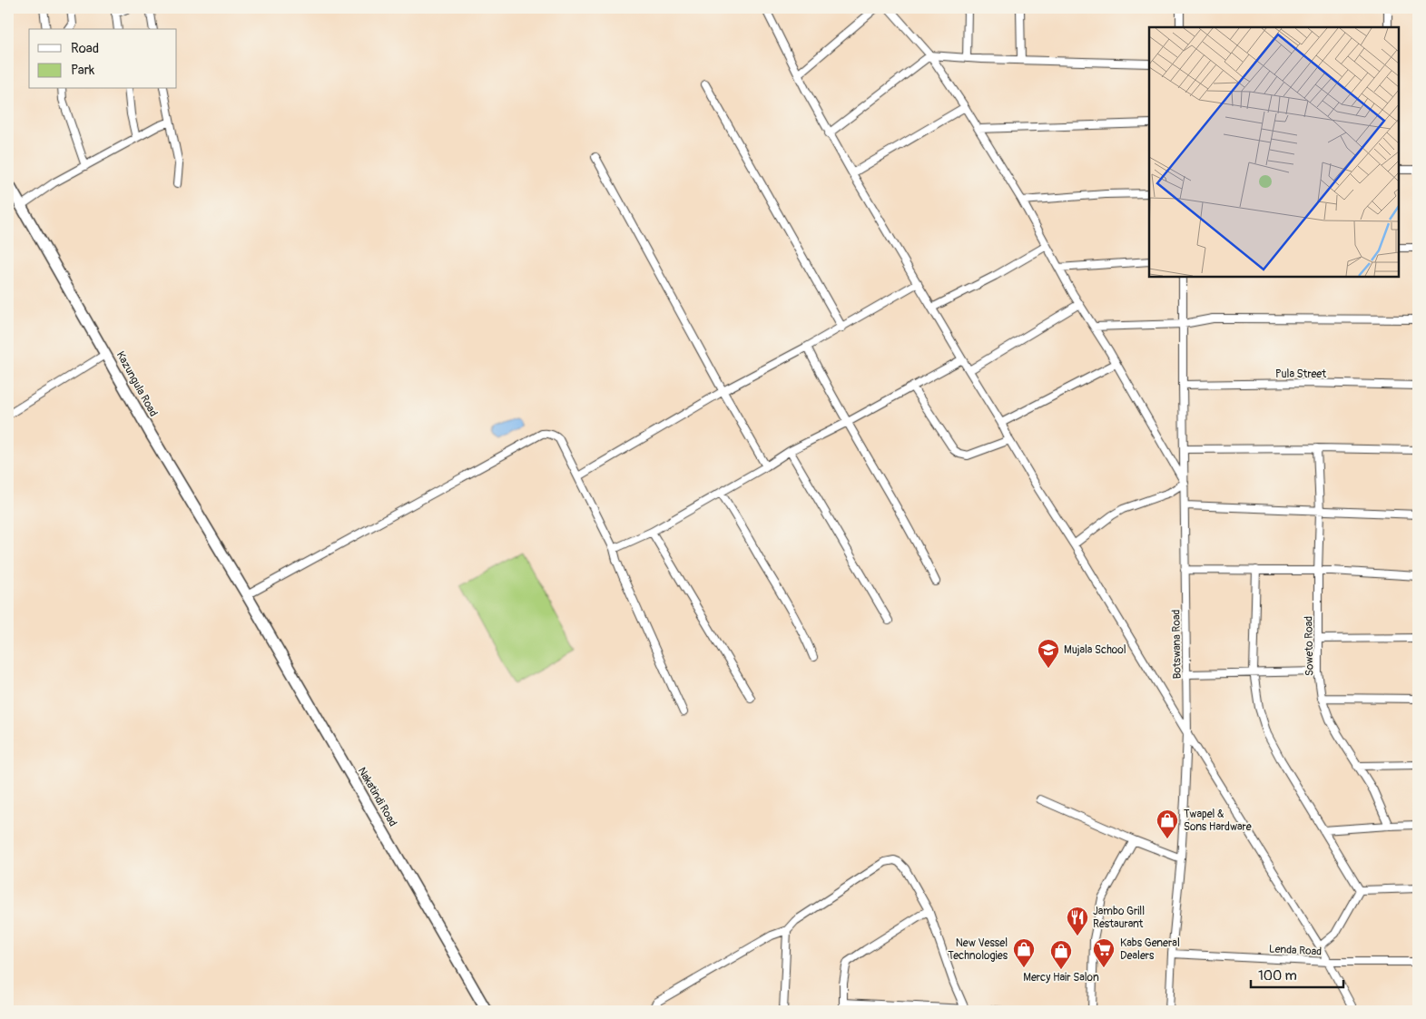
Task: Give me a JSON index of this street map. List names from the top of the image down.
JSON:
{
  "streets": {
    "highway": ["Kazungula Road", "Nakatindi Road"],
    "street": [
      "Pula Street",
      "Botswana Road",
      "Soweto Road",
      "Lenda Road"
    ]
  },
  "crossings": [
    ["Pula Street", "Botswana Road"],
    ["Kazungula Road", "Nakatindi Road"],
    ["Botswana Road", "Lenda Road"]
  ],
  "places": {
    "school or university": ["Mujala School"],
    "shop": ["Twapel & Sons Hardware", "New Vessel Technologies", "Mercy Hair Salon"],
    "restaurant": ["Jambo Grill Restaurant"],
    "supermarket": ["Kabs General Dealers"]
  },
  "legend": ["Road", "Park"],
  "scale_bar": "100 m"
}
